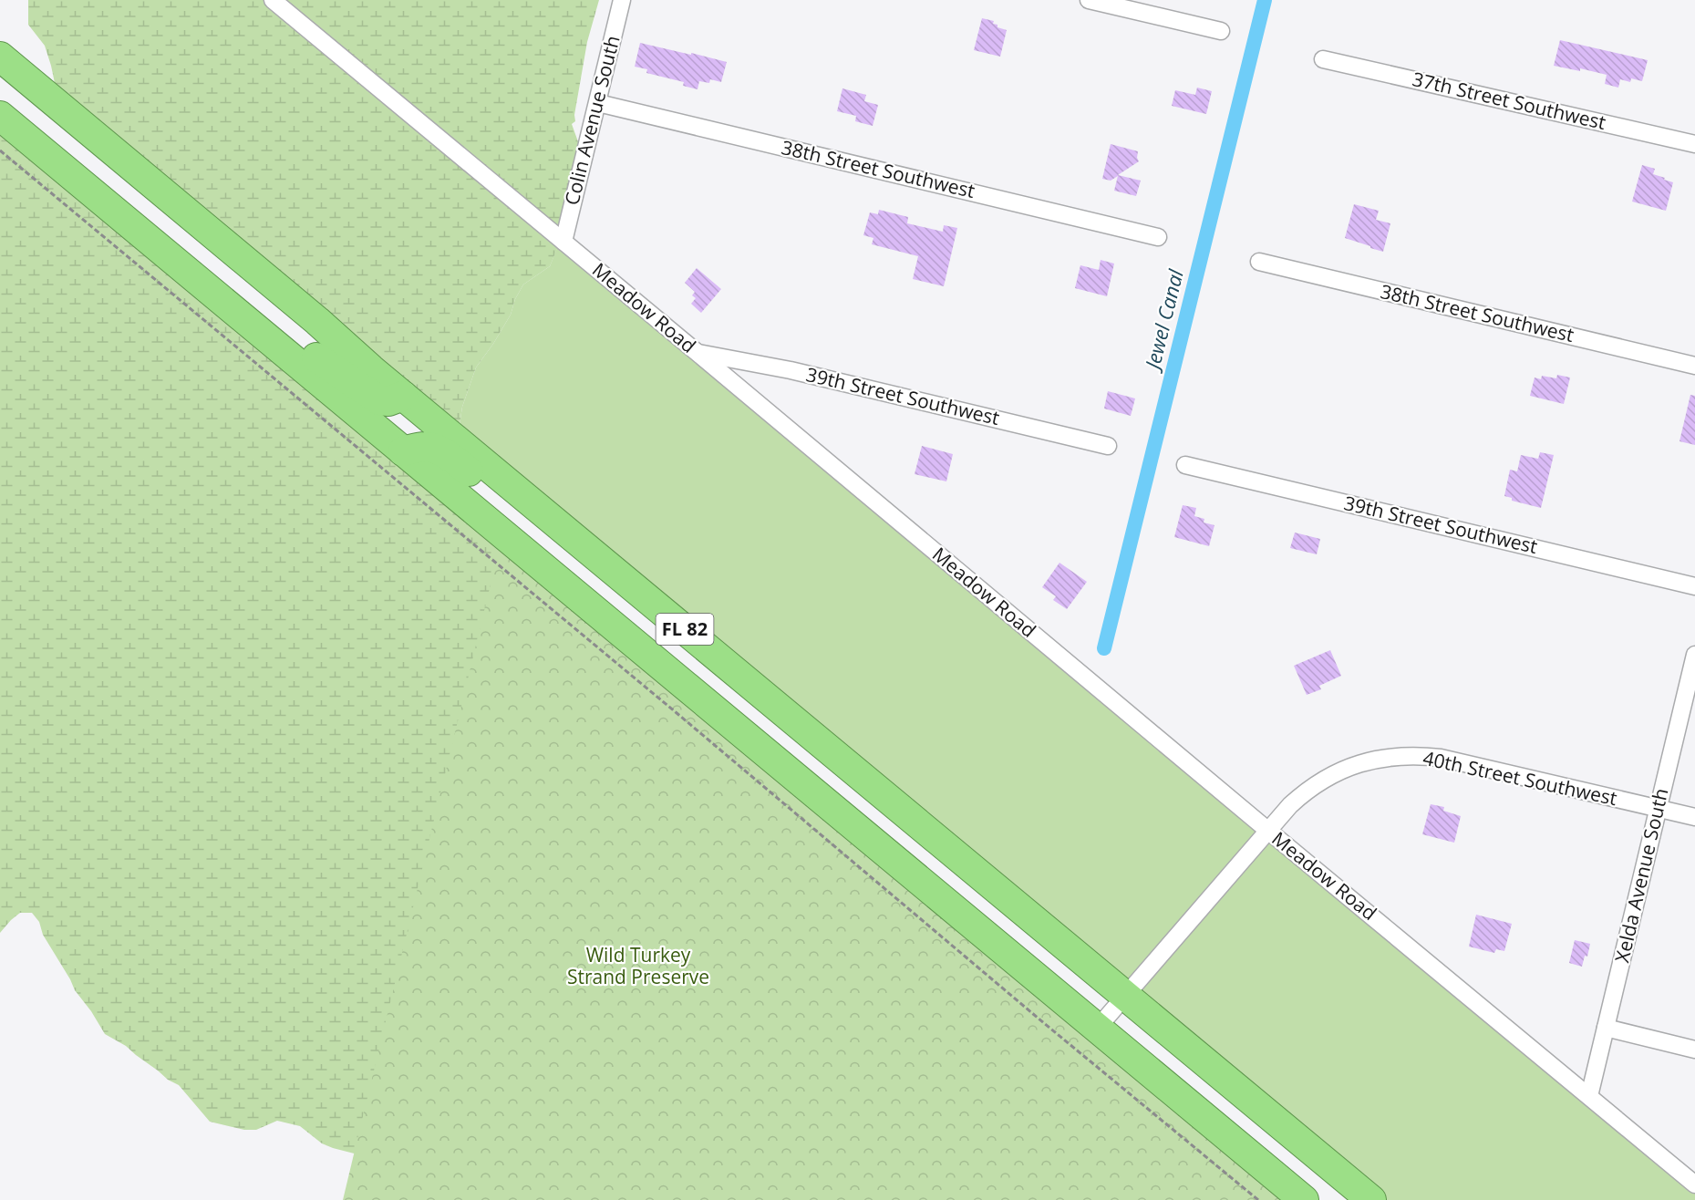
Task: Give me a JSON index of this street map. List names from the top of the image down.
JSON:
{
  "streets": {
    "highway": ["FL 82"],
    "street": [
      "37th Street Southwest",
      "Colin Avenue South",
      "38th Street Southwest",
      "Meadow Road",
      "39th Street Southwest",
      "40th Street Southwest",
      "Xelda Avenue South"
    ]
  },
  "crossings": [
    ["Colin Avenue South", "38th Street Southwest"],
    ["Colin Avenue South", "Meadow Road"],
    ["Meadow Road", "39th Street Southwest"],
    ["Meadow Road", "40th Street Southwest"],
    ["Meadow Road", "Xelda Avenue South"],
    ["FL 82", "40th Street Southwest"],
    ["40th Street Southwest", "Xelda Avenue South"]
  ],
  "water": ["Jewel Canal"],
  "parks": ["Wild Turkey Strand Preserve"]
}
